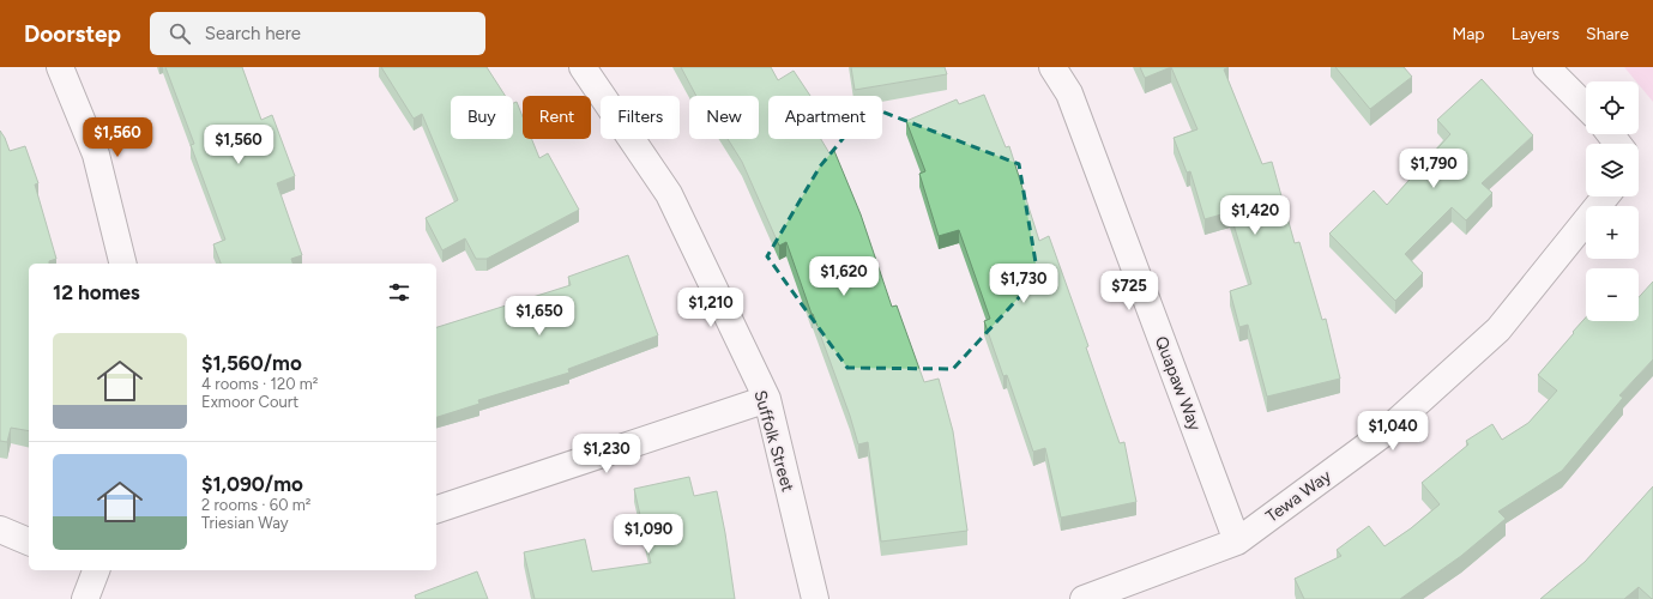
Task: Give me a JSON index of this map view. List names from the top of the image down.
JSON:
{
  "streets": {
    "street": ["Quapaw Way", "Suffolk Street", "Tewa Way"]
  },
  "crossings": [
    ["Quapaw Way", "Tewa Way"]
  ],
  "page": {
    "header": "Doorstep",
    "search": "Search here",
    "nav": ["Map", "Layers", "Share"],
    "map_buttons": ["+", "−"],
    "chip": [
      "Buy",
      "Rent",
      "Filters",
      "New",
      "Apartment"
    ],
    "price": [
      "$1,560",
      "$1,560",
      "$1,790",
      "$1,420",
      "$1,620",
      "$1,730",
      "$725",
      "$1,210",
      "$1,650",
      "$1,040",
      "$1,230",
      "$1,090"
    ],
    "heading": "12 homes",
    "list": [
      {
        "name": "$1,560/mo",
        "note": "4 rooms · 120 m² · Exmoor Court"
      },
      {
        "name": "$1,090/mo",
        "note": "2 rooms · 60 m² · Triesian Way"
      }
    ]
  }
}
